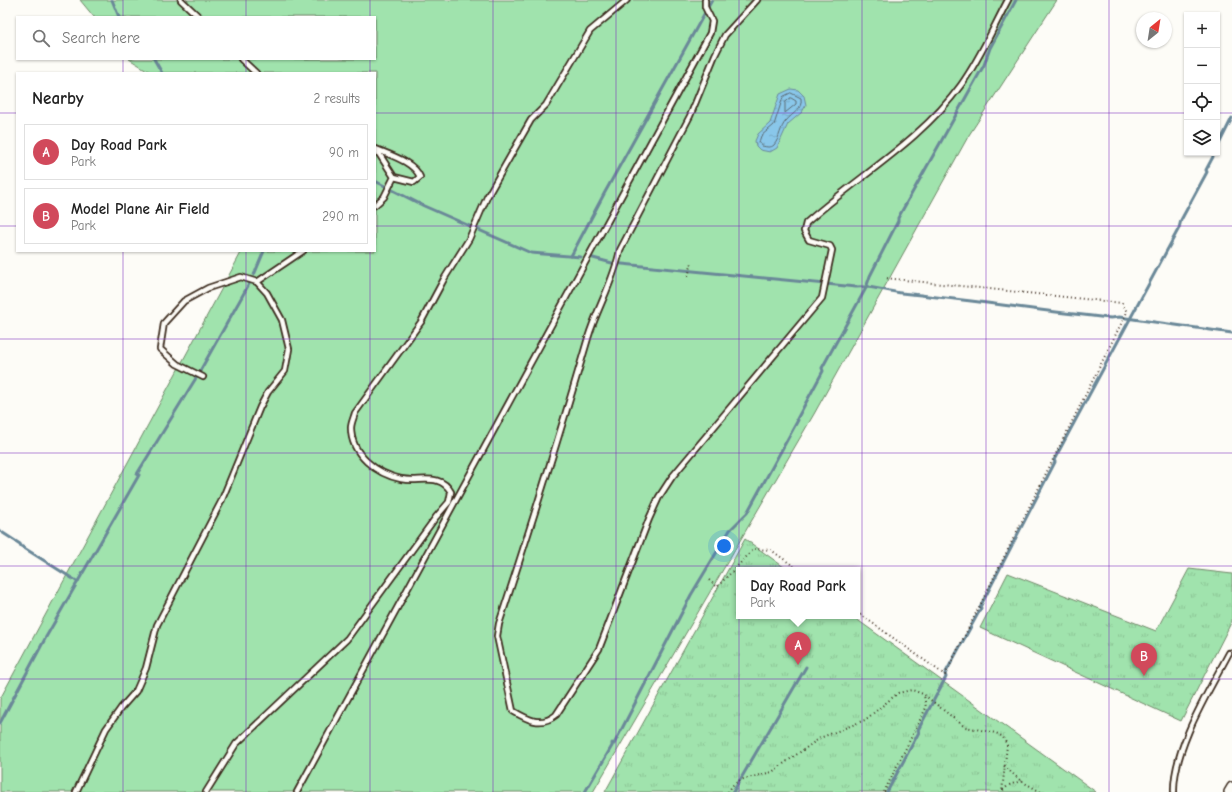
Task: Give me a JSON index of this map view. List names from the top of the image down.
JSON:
{
  "north": "top right",
  "page": {
    "map_buttons": ["+", "−"],
    "search": "Search here",
    "heading": ["Nearby", "2 results"],
    "list": [
      {
        "mark": "A",
        "name": "Day Road Park",
        "note": "Park",
        "value": "90 m"
      },
      {
        "mark": "B",
        "name": "Model Plane Air Field",
        "note": "Park",
        "value": "290 m"
      }
    ],
    "popup": ["Day Road Park", "Park"],
    "pins": ["A", "B"]
  }
}
